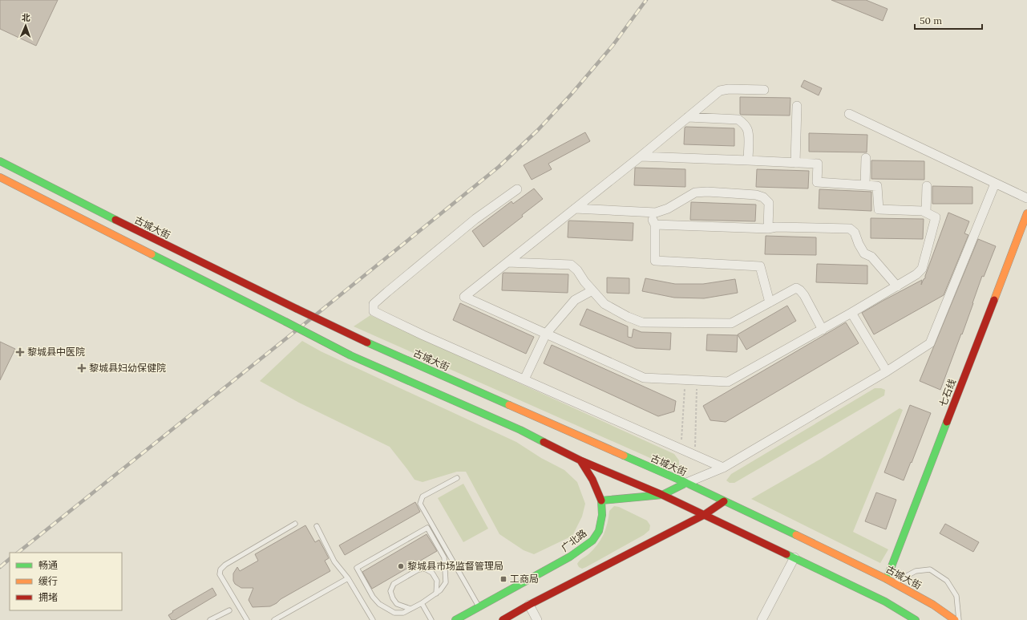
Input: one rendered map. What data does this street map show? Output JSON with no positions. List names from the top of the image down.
{
  "streets": {
    "main road": ["古城大街", "七石线", "广北路"]
  },
  "crossings": [
    ["古城大街", "七石线"]
  ],
  "places": {
    "health": ["黎城县中医院", "黎城县妇幼保健院"],
    "other": ["黎城县市场监督管理局"],
    "transit": ["工商局"]
  },
  "legend": ["畅通", "缓行", "拥堵"],
  "scale_bar": "50 m",
  "north": "top"
}
